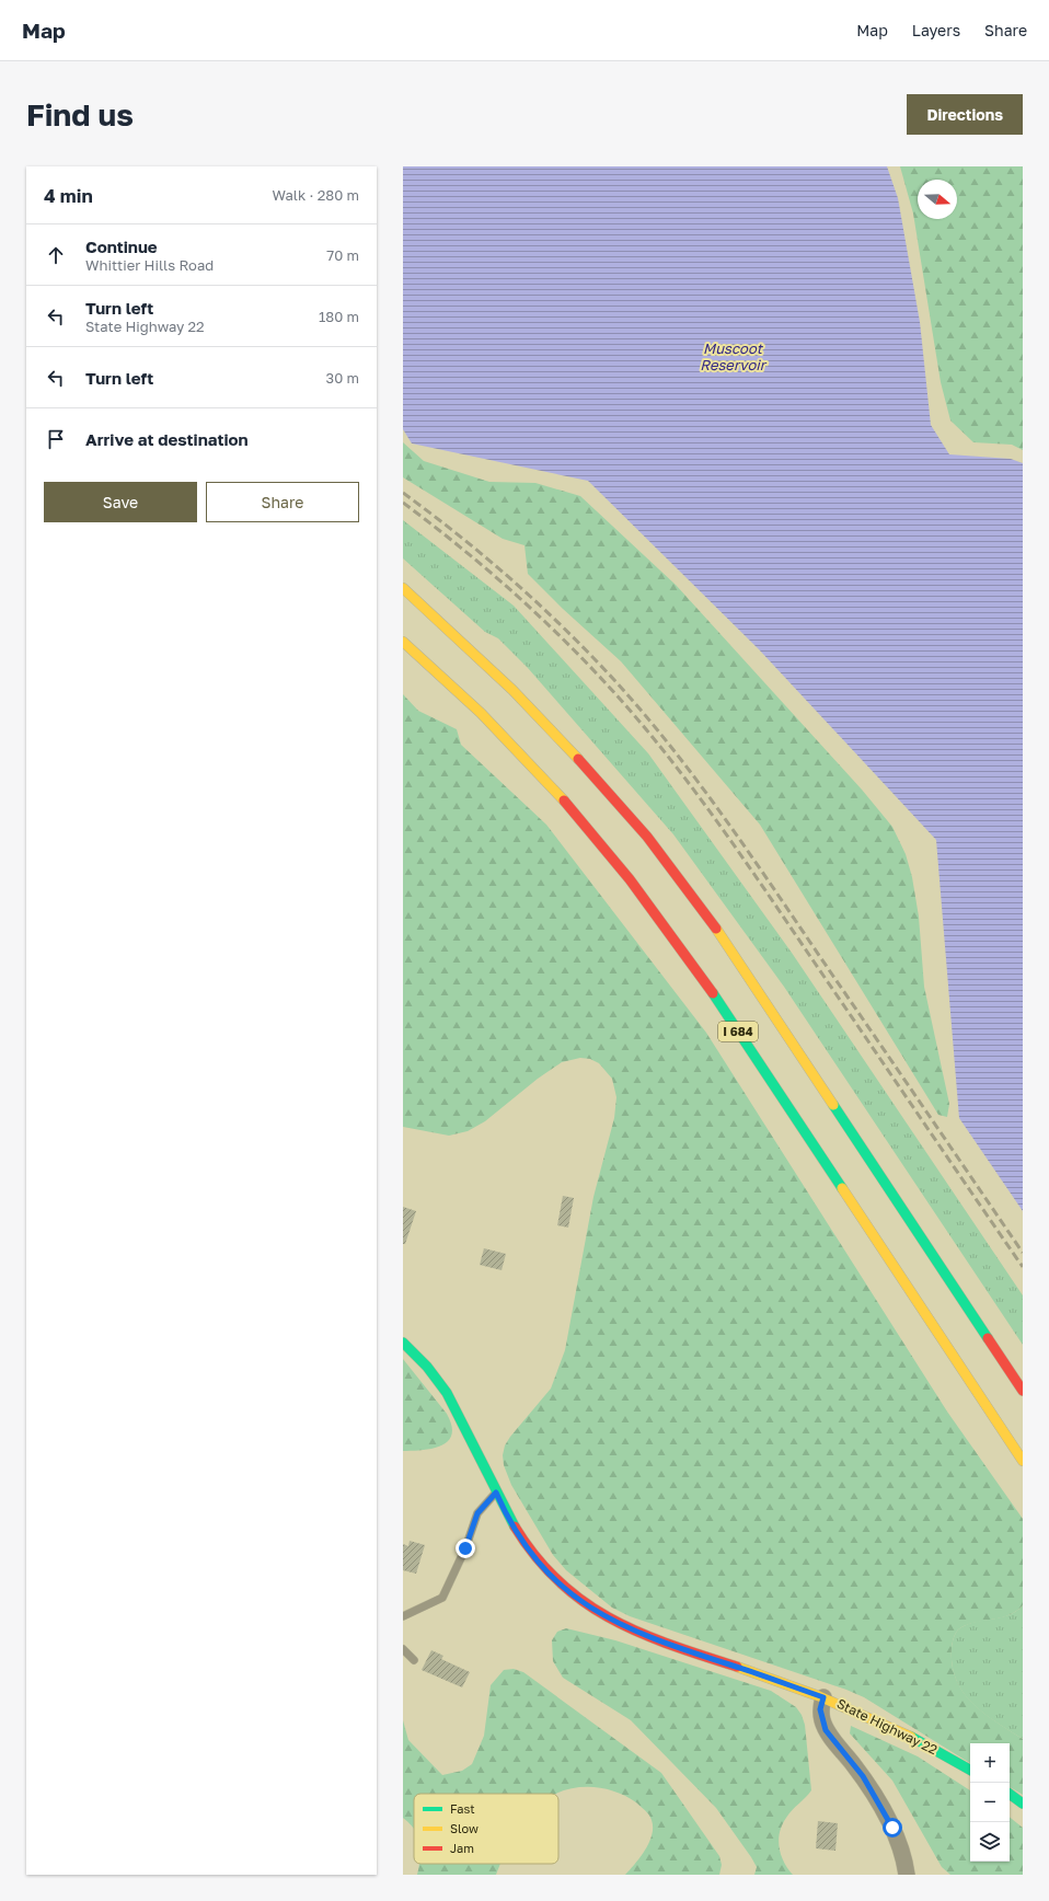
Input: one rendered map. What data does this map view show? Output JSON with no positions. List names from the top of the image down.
{
  "streets": {
    "main road": ["I 684", "State Highway 22"]
  },
  "water": ["Muscoot Reservoir"],
  "legend": ["Fast", "Slow", "Jam"],
  "north": "right",
  "page": {
    "header": "Map",
    "nav": ["Map", "Layers", "Share"],
    "buttons": [
      "Directions",
      ["Save", "Share"]
    ],
    "title": "Find us",
    "heading": ["4 min", "Walk · 280 m"],
    "list": [
      ["Continue", "Whittier Hills Road", "70 m"],
      ["Turn left", "State Highway 22", "180 m"],
      ["Turn left", "30 m"],
      "Arrive at destination"
    ],
    "map_buttons": ["+", "−"]
  }
}
